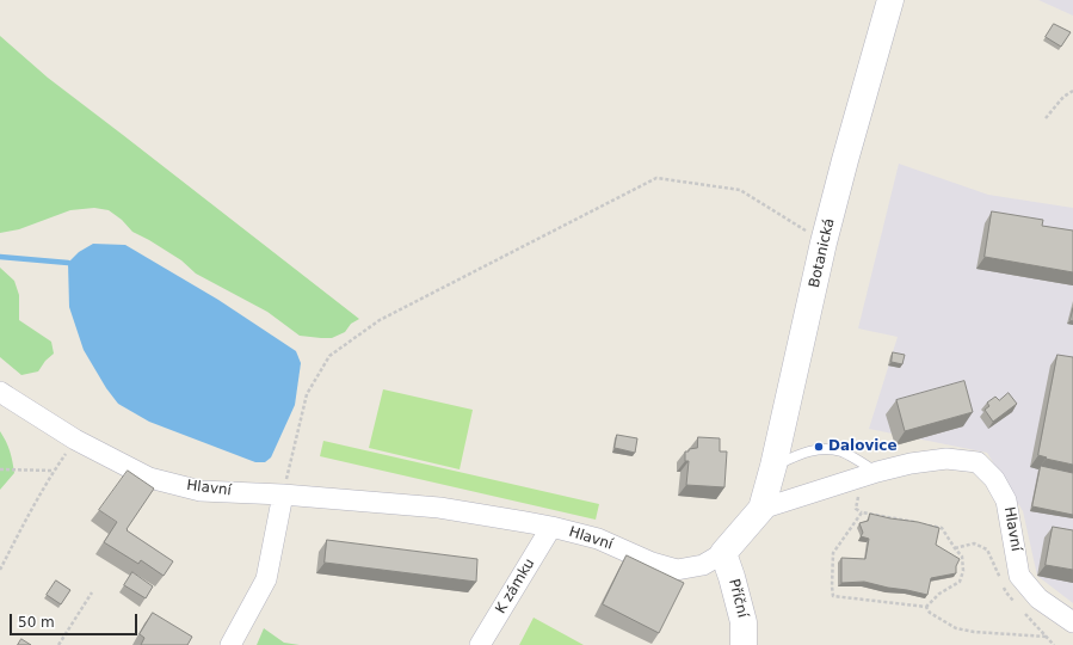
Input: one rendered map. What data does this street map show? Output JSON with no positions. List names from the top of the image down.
{
  "streets": {
    "street": [
      "Botanická",
      "Hlavní",
      "K zámku",
      "Příční"
    ]
  },
  "crossings": [
    ["Botanická", "Hlavní"],
    ["Hlavní", "K zámku"],
    ["Hlavní", "Příční"]
  ],
  "places": ["Dalovice"],
  "scale_bar": "50 m"
}
